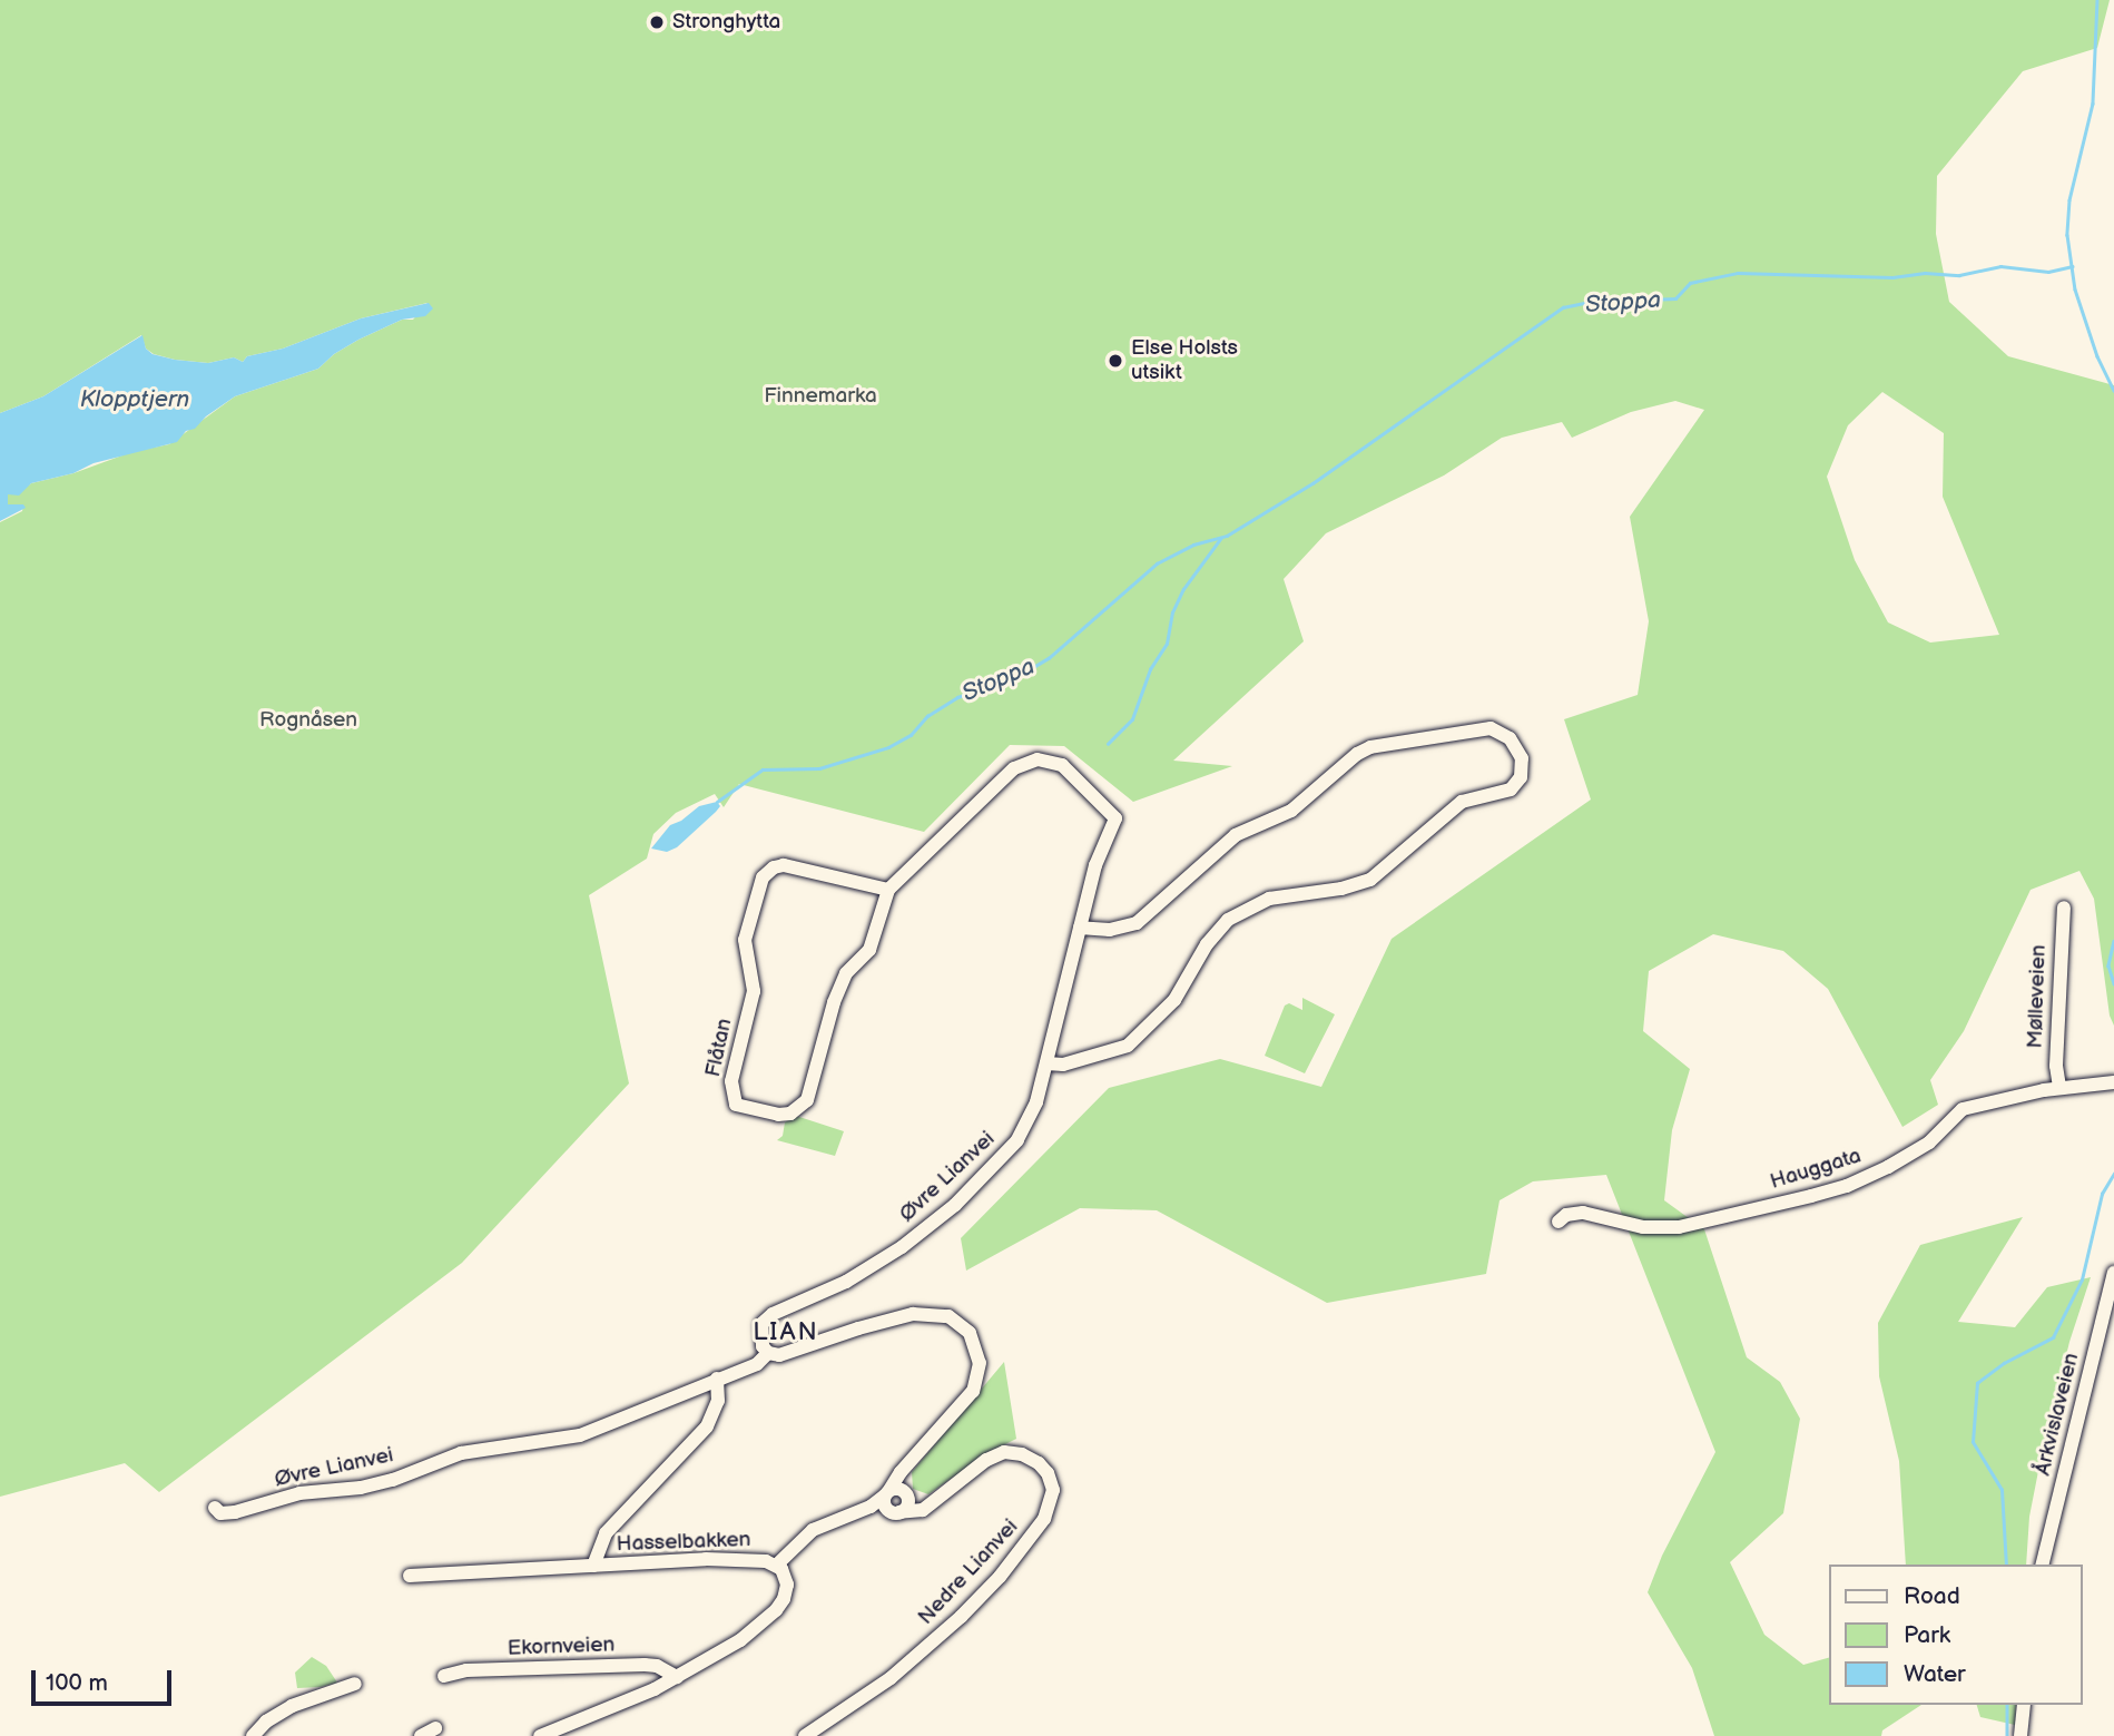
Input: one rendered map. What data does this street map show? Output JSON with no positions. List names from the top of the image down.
{
  "streets": {
    "street": [
      "Mølleveien",
      "Flåtan",
      "Hauggata",
      "Øvre Lianvei",
      "Årkvislaveien",
      "Hasselbakken",
      "Nedre Lianvei",
      "Ekornveien"
    ]
  },
  "crossings": [
    ["Mølleveien", "Hauggata"],
    ["Flåtan", "Øvre Lianvei"],
    ["Øvre Lianvei", "Nedre Lianvei"],
    ["Hasselbakken", "Ekornveien"]
  ],
  "districts": ["LIAN"],
  "water": ["Stoppa", "Klopptjern"],
  "parks": ["Finnemarka", "Rognåsen"],
  "places": ["Stronghytta", "Else Holsts utsikt"],
  "legend": ["Road", "Park", "Water"],
  "scale_bar": "100 m"
}
